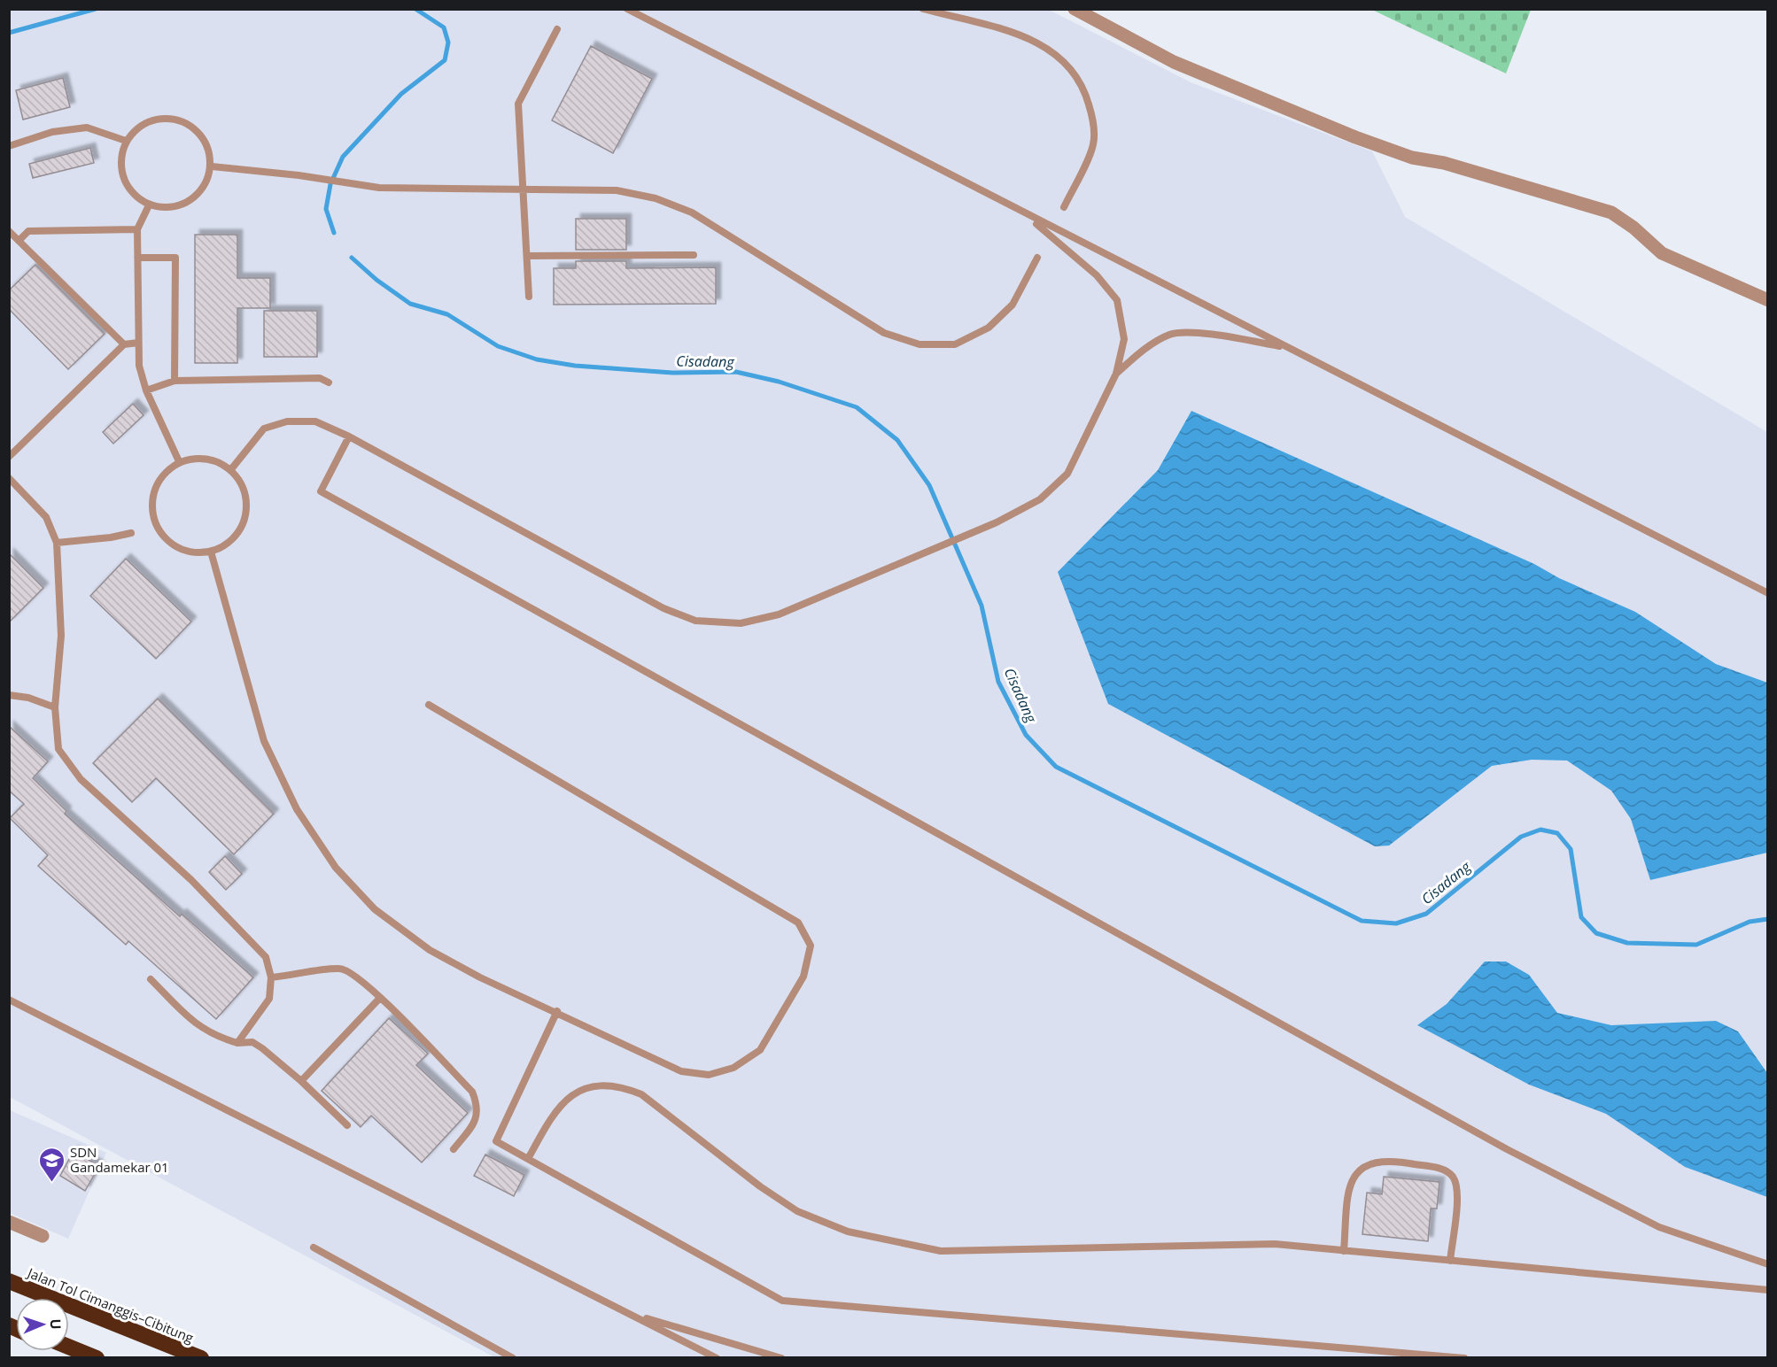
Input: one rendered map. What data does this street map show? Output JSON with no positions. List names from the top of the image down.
{
  "streets": {
    "highway": ["Jalan Tol Cimanggis–Cibitung"]
  },
  "water": ["Cisadang"],
  "places": {
    "school or university": ["SDN Gandamekar 01"]
  },
  "north": "right"
}
